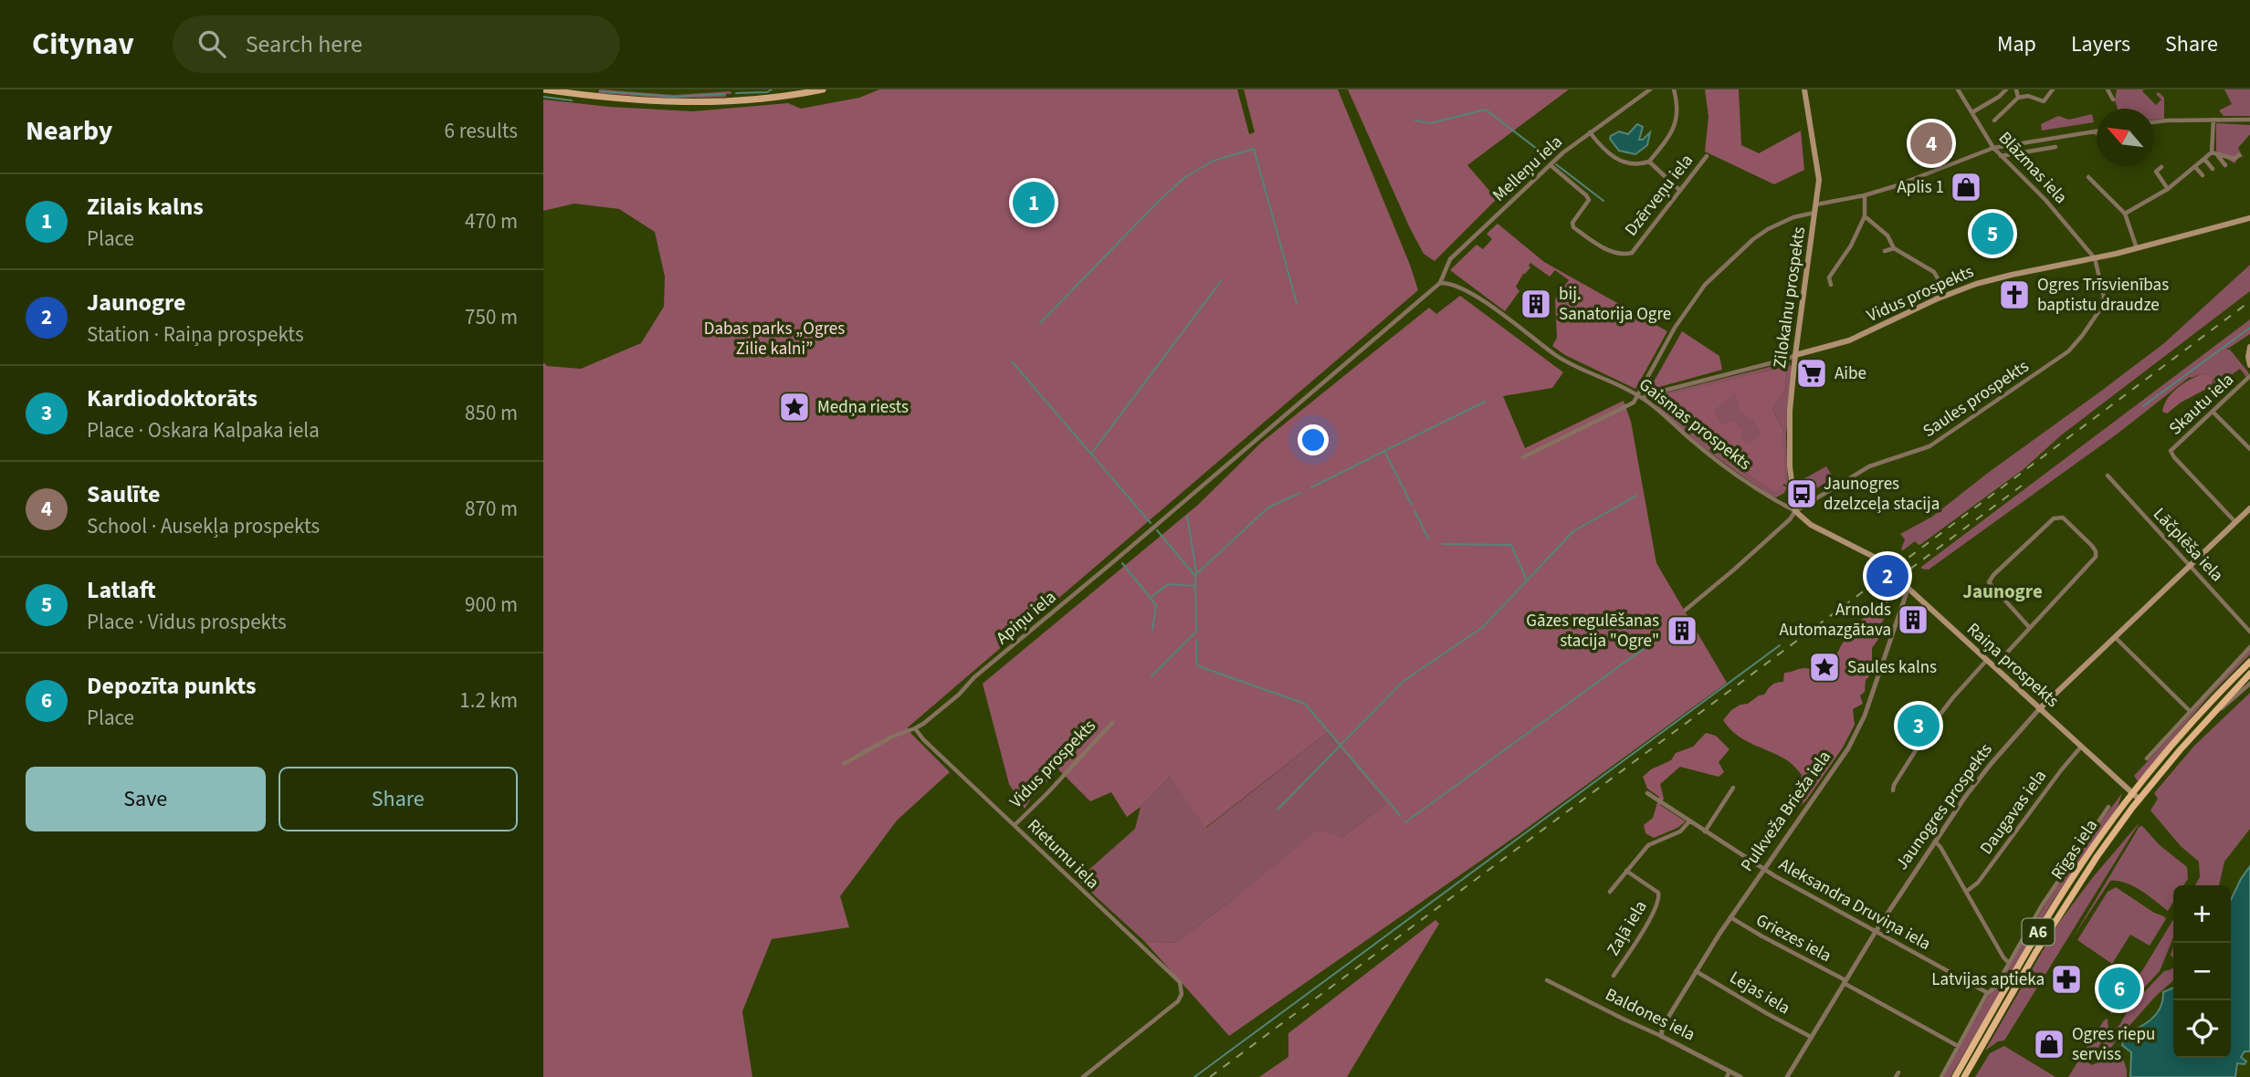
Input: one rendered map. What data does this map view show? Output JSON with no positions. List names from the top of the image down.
{
  "streets": {
    "highway": ["Rīgas iela", "A6"],
    "main road": [
      "Vidus prospekts",
      "Zilokalnu prospekts",
      "Gaismas prospekts",
      "Raiņa prospekts",
      "Jaunogres prospekts"
    ],
    "street": [
      "Blāzmas iela",
      "Melleņu iela",
      "Dzērveņu iela",
      "Saules prospekts",
      "Skautu iela",
      "Lāčplēša iela",
      "Apiņu iela",
      "Pulkveža Brieža iela",
      "Daugavas iela",
      "Rietumu iela",
      "Aleksandra Druviņa iela",
      "Zaļā iela",
      "Griezes iela",
      "Lejas iela",
      "Baldones iela"
    ]
  },
  "crossings": [
    ["Blāzmas iela", "Vidus prospekts"],
    ["Blāzmas iela", "Saules prospekts"],
    ["Melleņu iela", "Dzērveņu iela"],
    ["Melleņu iela", "Gaismas prospekts"],
    ["Melleņu iela", "Apiņu iela"],
    ["Vidus prospekts", "Zilokalnu prospekts"],
    ["Vidus prospekts", "Saules prospekts"],
    ["Vidus prospekts", "Gaismas prospekts"],
    ["Vidus prospekts", "Rietumu iela"],
    ["Zilokalnu prospekts", "Saules prospekts"],
    ["Zilokalnu prospekts", "Gaismas prospekts"],
    ["Saules prospekts", "Gaismas prospekts"],
    ["Skautu iela", "Jaunogres prospekts"],
    ["Gaismas prospekts", "Apiņu iela"],
    ["Gaismas prospekts", "Raiņa prospekts"],
    ["Lāčplēša iela", "Jaunogres prospekts"],
    ["Apiņu iela", "Rietumu iela"],
    ["Raiņa prospekts", "Jaunogres prospekts"],
    ["Raiņa prospekts", "Pulkveža Brieža iela"],
    ["Raiņa prospekts", "Daugavas iela"],
    ["Raiņa prospekts", "Rīgas iela"],
    ["Jaunogres prospekts", "Aleksandra Druviņa iela"],
    ["Jaunogres prospekts", "Griezes iela"],
    ["Jaunogres prospekts", "Lejas iela"],
    ["Pulkveža Brieža iela", "Aleksandra Druviņa iela"],
    ["Pulkveža Brieža iela", "Griezes iela"],
    ["Pulkveža Brieža iela", "Lejas iela"],
    ["Pulkveža Brieža iela", "Baldones iela"],
    ["Rīgas iela", "Aleksandra Druviņa iela"],
    ["Rīgas iela", "Griezes iela"],
    ["Aleksandra Druviņa iela", "Zaļā iela"]
  ],
  "districts": ["Jaunogre"],
  "parks": ["Dabas parks „Ogres Zilie kalni”"],
  "places": {
    "shop": ["Aplis 1", "Ogres riepu serviss"],
    "church": ["Ogres Trīsvienības baptistu draudze"],
    "building": ["bij. Sanatorija Ogre", "Arnolds Automazgātava", "Gāzes regulēšanas stacija \"Ogre\""],
    "supermarket": ["Aibe"],
    "place": ["Medņa riests", "Saules kalns"],
    "bus stop": ["Jaunogres dzelzceļa stacija"],
    "pharmacy": ["Latvijas aptieka"]
  },
  "north": "top left",
  "page": {
    "header": "Citynav",
    "search": "Search here",
    "nav": ["Map", "Layers", "Share"],
    "heading": ["Nearby", "6 results"],
    "pins": [
      "4",
      "1",
      "5",
      "2",
      "3",
      "6"
    ],
    "list": [
      {
        "mark": "1",
        "name": "Zilais kalns",
        "note": "Place",
        "value": "470 m"
      },
      {
        "mark": "2",
        "name": "Jaunogre",
        "note": "Station · Raiņa prospekts",
        "value": "750 m"
      },
      {
        "mark": "3",
        "name": "Kardiodoktorāts",
        "note": "Place · Oskara Kalpaka iela",
        "value": "850 m"
      },
      {
        "mark": "4",
        "name": "Saulīte",
        "note": "School · Ausekļa prospekts",
        "value": "870 m"
      },
      {
        "mark": "5",
        "name": "Latlaft",
        "note": "Place · Vidus prospekts",
        "value": "900 m"
      },
      {
        "mark": "6",
        "name": "Depozīta punkts",
        "note": "Place",
        "value": "1.2 km"
      }
    ],
    "buttons": ["Save", "Share"],
    "map_buttons": ["+", "−"]
  }
}
